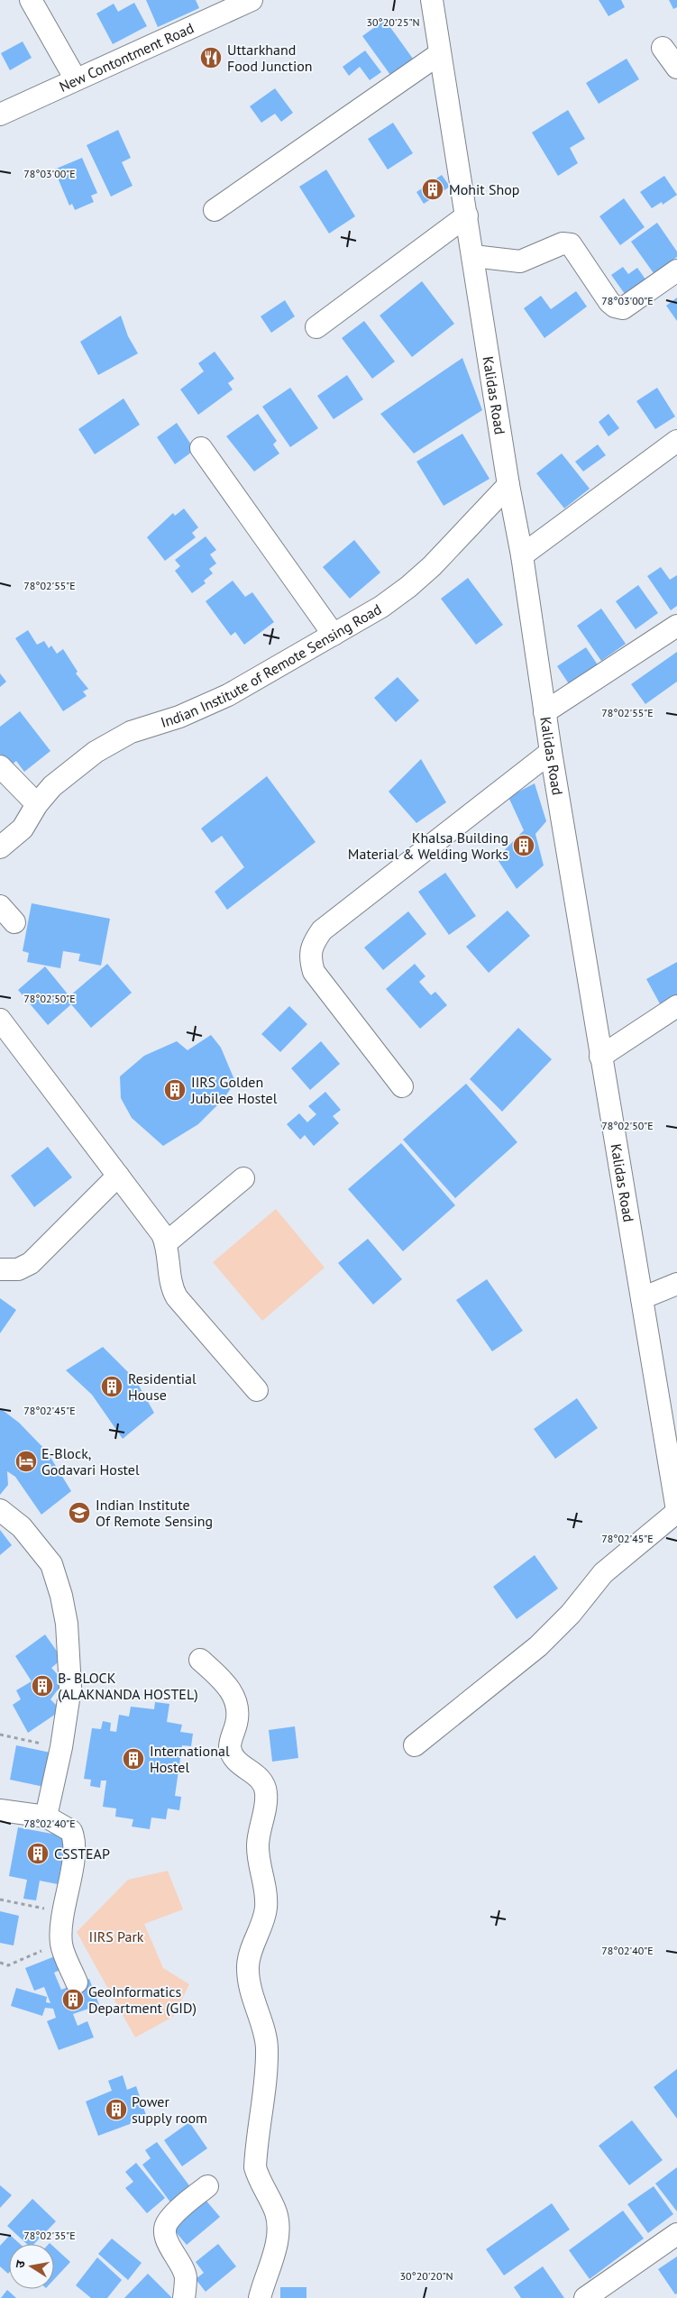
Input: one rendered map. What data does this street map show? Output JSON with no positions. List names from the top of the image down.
{
  "streets": {
    "street": ["New Contontment Road", "Kalidas Road", "Indian Institute of Remote Sensing Road"]
  },
  "crossings": [
    ["Kalidas Road", "Indian Institute of Remote Sensing Road"]
  ],
  "parks": ["IIRS Park"],
  "places": {
    "restaurant": ["Uttarkhand Food Junction"],
    "building": [
      "Mohit Shop",
      "Khalsa Building Material & Welding Works",
      "IIRS Golden Jubilee Hostel",
      "Residential House",
      "B- BLOCK (ALAKNANDA HOSTEL)",
      "International Hostel",
      "CSSTEAP",
      "GeoInformatics Department (GID)",
      "Power supply room"
    ],
    "hotel": ["E-Block, Godavari Hostel"],
    "school or university": ["Indian Institute Of Remote Sensing"]
  },
  "north": "left",
  "coordinates": [
    "30°20'25\"N",
    "78°03'00\"E",
    "78°02'55\"E",
    "78°02'50\"E",
    "78°02'45\"E",
    "78°02'40\"E",
    "78°02'35\"E",
    "30°20'20\"N"
  ]
}
